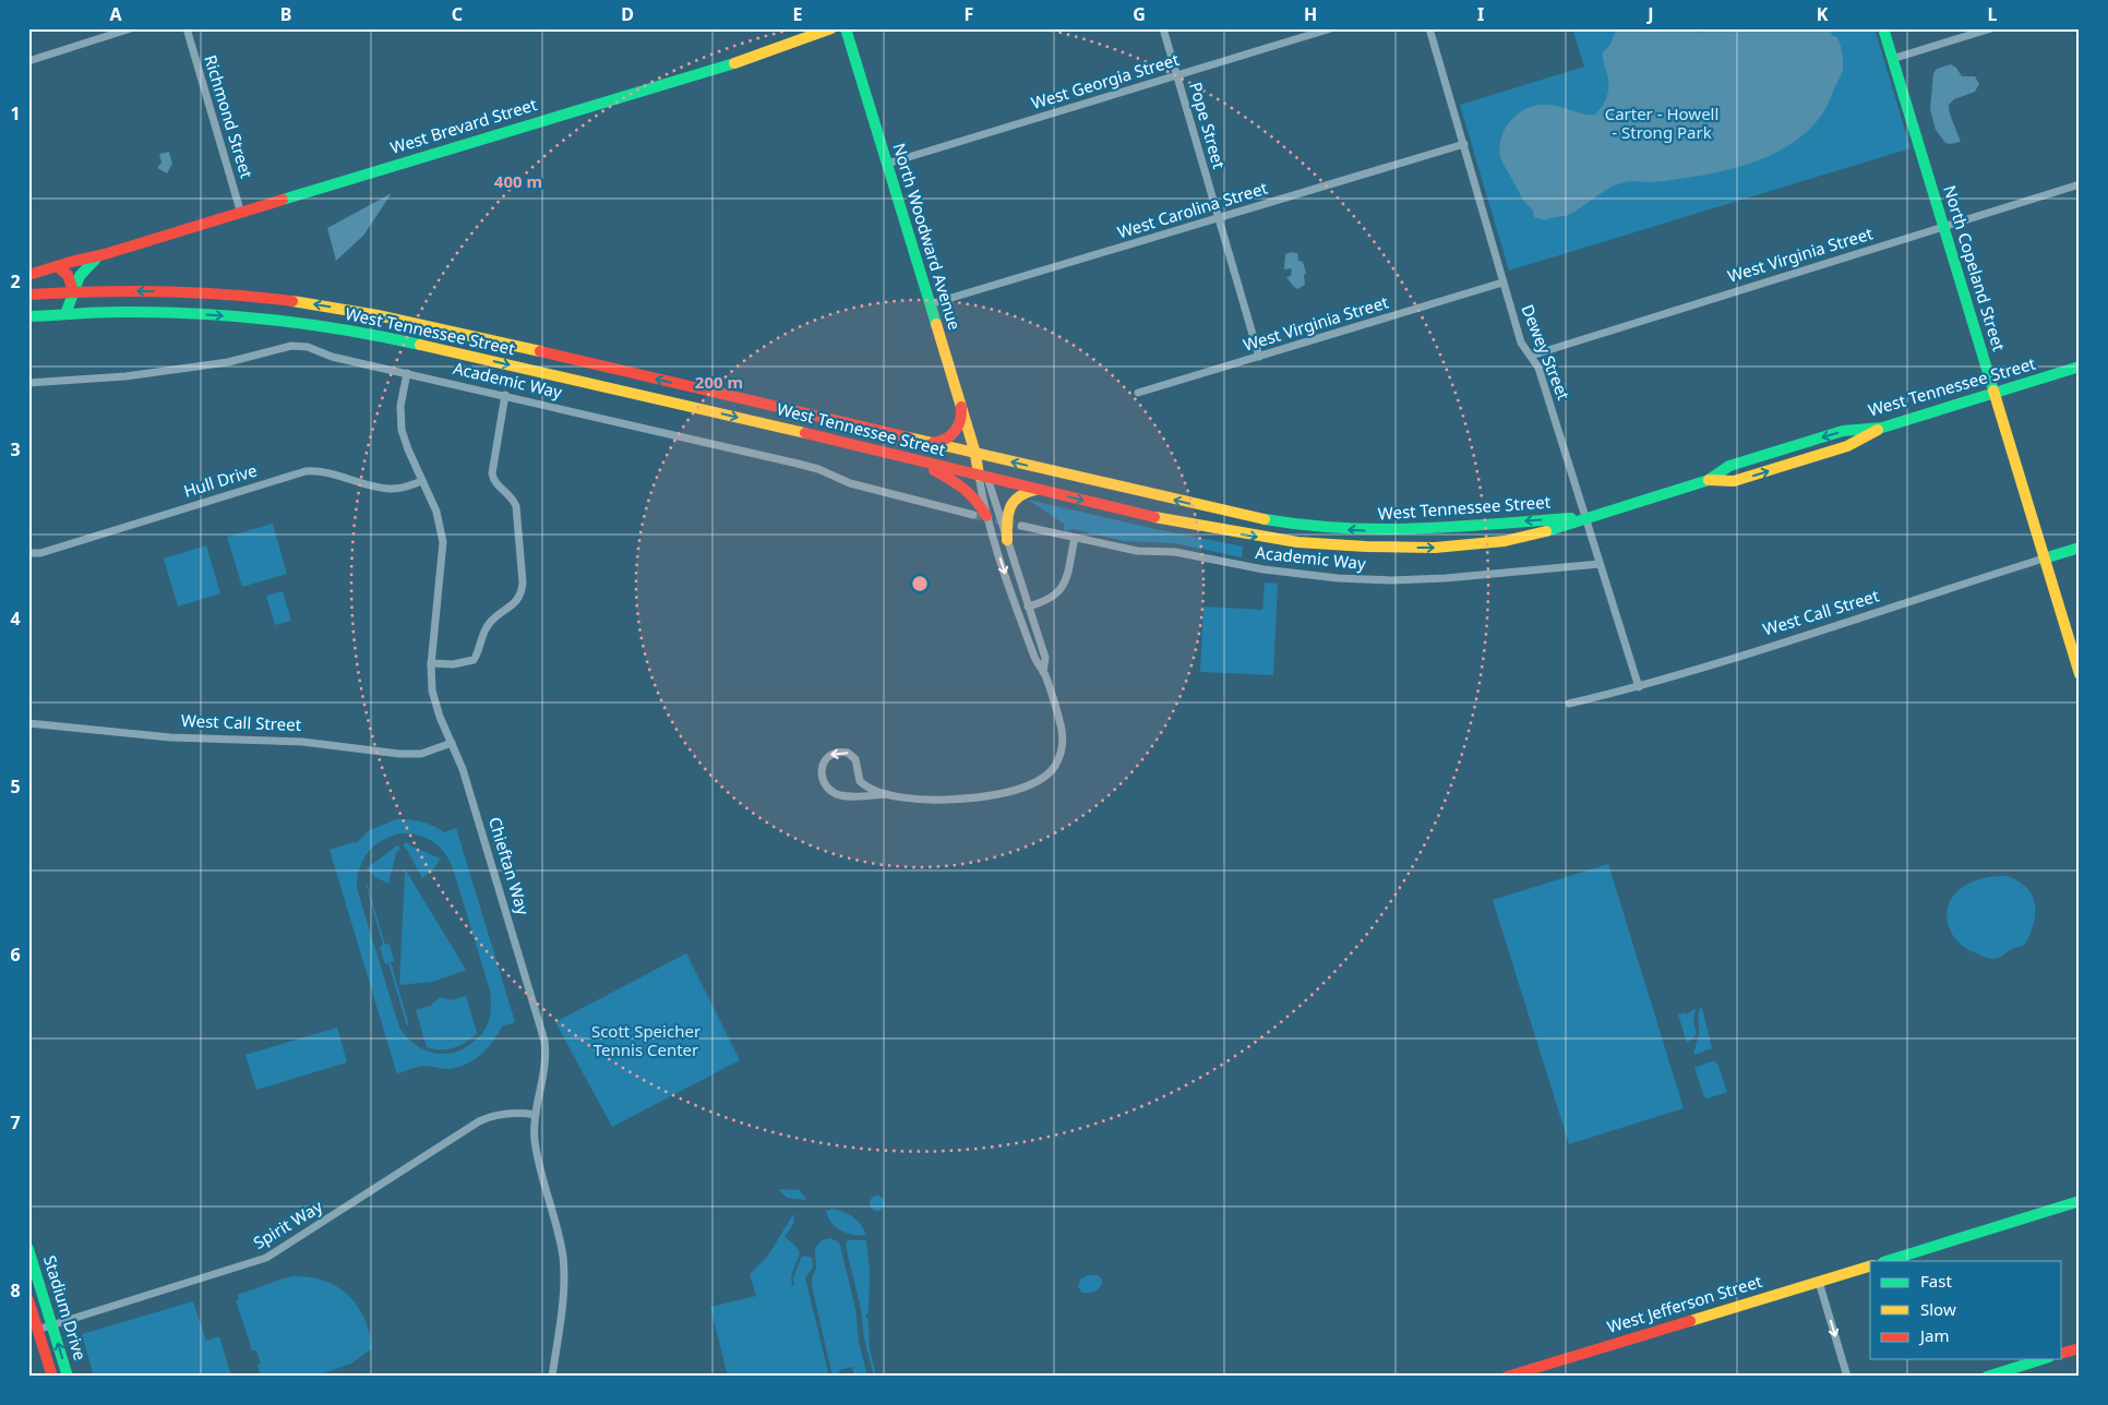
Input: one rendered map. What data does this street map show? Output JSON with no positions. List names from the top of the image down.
{
  "streets": {
    "main road": [
      "West Brevard Street",
      "North Woodward Avenue",
      "North Copeland Street",
      "West Tennessee Street",
      "West Call Street",
      "West Jefferson Street",
      "Stadium Drive"
    ],
    "street": [
      "West Georgia Street",
      "Richmond Street",
      "Pope Street",
      "West Carolina Street",
      "West Virginia Street",
      "Dewey Street",
      "Academic Way",
      "Hull Drive",
      "Chieftan Way",
      "Spirit Way"
    ]
  },
  "crossings": [
    ["West Georgia Street", "Pope Street"],
    ["West Georgia Street", "North Woodward Avenue"],
    ["Richmond Street", "West Brevard Street"],
    ["Pope Street", "West Carolina Street"],
    ["Pope Street", "West Virginia Street"],
    ["West Brevard Street", "West Tennessee Street"],
    ["West Carolina Street", "North Woodward Avenue"],
    ["West Carolina Street", "Dewey Street"],
    ["North Woodward Avenue", "West Tennessee Street"],
    ["West Virginia Street", "North Copeland Street"],
    ["West Virginia Street", "Dewey Street"],
    ["North Copeland Street", "West Tennessee Street"],
    ["North Copeland Street", "West Call Street"],
    ["West Tennessee Street", "Dewey Street"],
    ["Dewey Street", "Academic Way"],
    ["Dewey Street", "West Call Street"],
    ["Academic Way", "Chieftan Way"],
    ["Hull Drive", "Chieftan Way"],
    ["West Call Street", "Chieftan Way"],
    ["Chieftan Way", "Spirit Way"],
    ["Spirit Way", "Stadium Drive"]
  ],
  "parks": ["Carter - Howell - Strong Park", "Scott Speicher Tennis Center"],
  "legend": ["Fast", "Slow", "Jam"],
  "grid": {
    "columns": [
      "A",
      "B",
      "C",
      "D",
      "E",
      "F",
      "G",
      "H",
      "I",
      "J",
      "K",
      "L"
    ],
    "rows": [
      "1",
      "2",
      "3",
      "4",
      "5",
      "6",
      "7",
      "8"
    ]
  },
  "rings": ["400 m", "200 m"]
}
